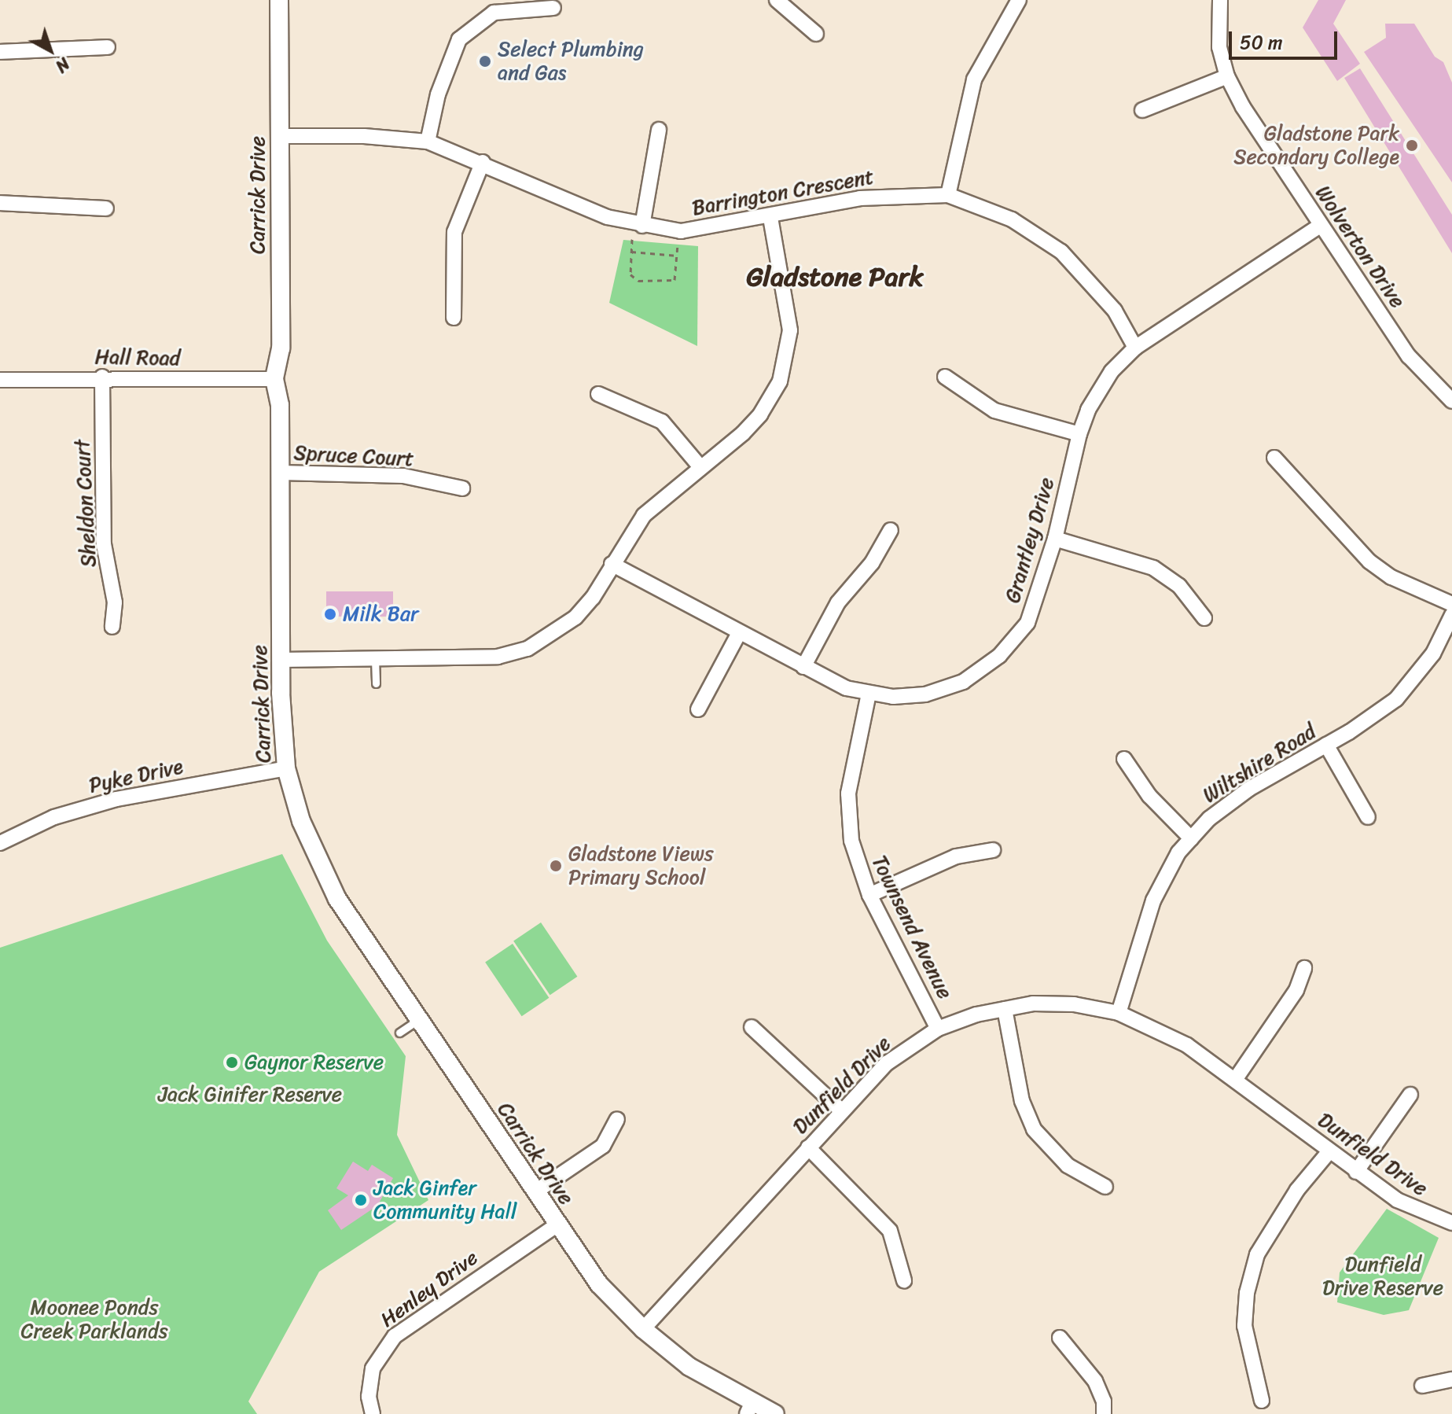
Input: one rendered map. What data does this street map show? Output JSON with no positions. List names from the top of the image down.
{
  "streets": {
    "street": [
      "Barrington Crescent",
      "Carrick Drive",
      "Wolverton Drive",
      "Hall Road",
      "Spruce Court",
      "Sheldon Court",
      "Grantley Drive",
      "Wiltshire Road",
      "Pyke Drive",
      "Townsend Avenue",
      "Dunfield Drive",
      "Henley Drive"
    ]
  },
  "crossings": [
    ["Barrington Crescent", "Carrick Drive"],
    ["Barrington Crescent", "Grantley Drive"],
    ["Carrick Drive", "Hall Road"],
    ["Carrick Drive", "Spruce Court"],
    ["Carrick Drive", "Pyke Drive"],
    ["Carrick Drive", "Dunfield Drive"],
    ["Carrick Drive", "Henley Drive"],
    ["Wolverton Drive", "Grantley Drive"],
    ["Hall Road", "Sheldon Court"],
    ["Grantley Drive", "Townsend Avenue"],
    ["Wiltshire Road", "Dunfield Drive"],
    ["Townsend Avenue", "Dunfield Drive"]
  ],
  "districts": ["Gladstone Park"],
  "parks": ["Jack Ginifer Reserve", "Dunfield Drive Reserve", "Moonee Ponds Creek Parklands"],
  "places": [
    "Select Plumbing and Gas",
    "Gladstone Park Secondary College",
    "Milk Bar",
    "Gladstone Views Primary School",
    "Gaynor Reserve",
    "Jack Ginfer Community Hall"
  ],
  "scale_bar": "50 m",
  "north": "bottom right"
}
